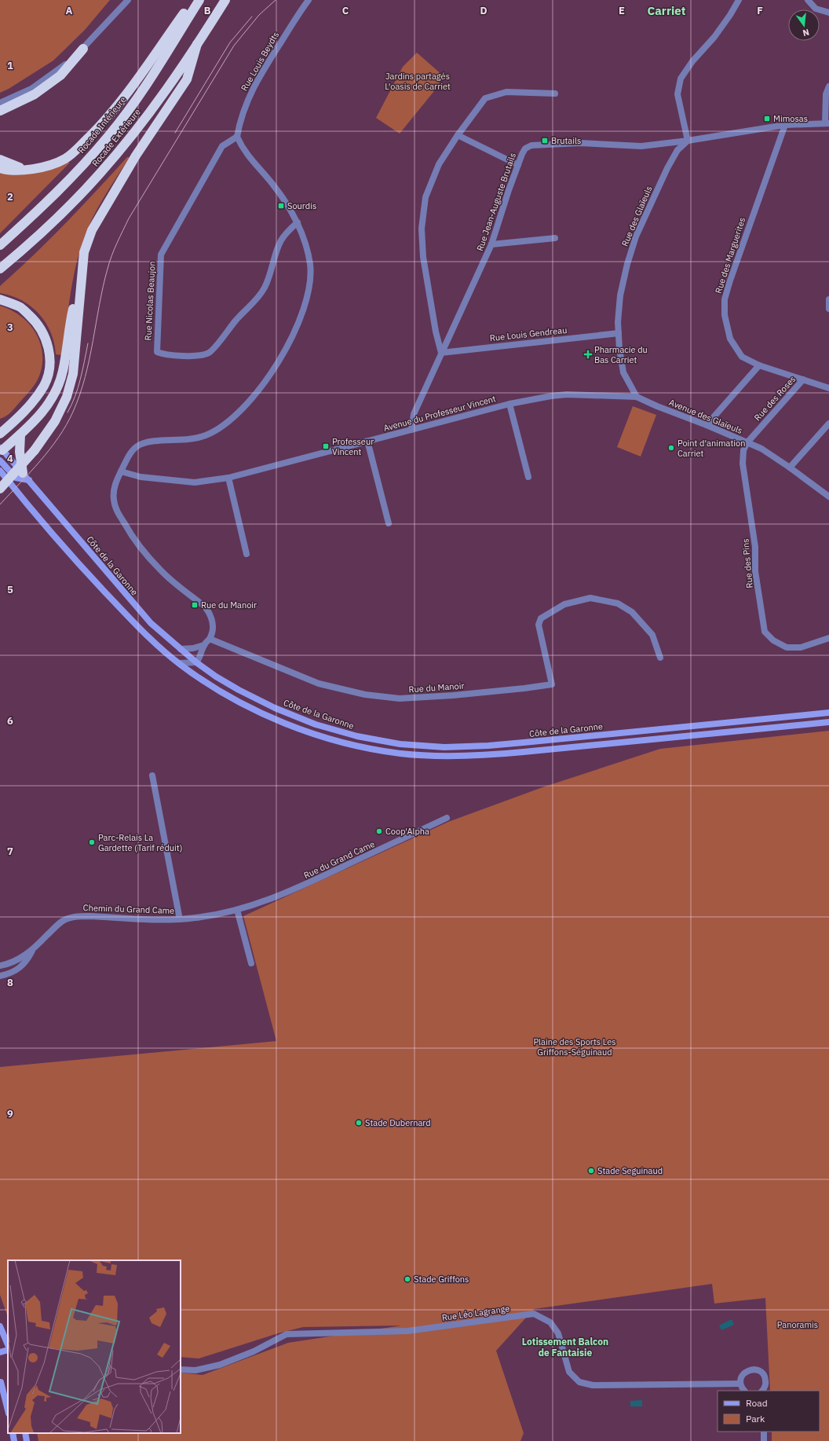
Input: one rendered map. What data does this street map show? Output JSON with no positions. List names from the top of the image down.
{
  "streets": {
    "highway": ["Rocade Intérieure", "Rocade Extérieure"],
    "main road": ["Côte de la Garonne"],
    "street": [
      "Rue Louis Beydts",
      "Rue Jean-Auguste Brutails",
      "Rue des Glaïeuls",
      "Rue des Marguerites",
      "Rue Nicolas Beaujon",
      "Rue Louis Gendreau",
      "Rue des Roses",
      "Avenue du Professeur Vincent",
      "Avenue des Glaïeuls",
      "Rue des Pins",
      "Rue du Manoir",
      "Rue du Grand Came",
      "Chemin du Grand Came",
      "Rue Léo Lagrange"
    ]
  },
  "crossings": [
    ["Rue Louis Beydts", "Rue Nicolas Beaujon"],
    ["Rue Jean-Auguste Brutails", "Rue des Glaïeuls"],
    ["Rue Jean-Auguste Brutails", "Rue des Marguerites"],
    ["Rue Jean-Auguste Brutails", "Rue Louis Gendreau"],
    ["Rue Jean-Auguste Brutails", "Avenue du Professeur Vincent"],
    ["Rue des Glaïeuls", "Rue Louis Gendreau"],
    ["Rue des Glaïeuls", "Avenue du Professeur Vincent"],
    ["Rue des Glaïeuls", "Avenue des Glaïeuls"],
    ["Rue des Marguerites", "Rue des Roses"],
    ["Rue des Roses", "Avenue des Glaïeuls"],
    ["Rue des Roses", "Rue des Pins"],
    ["Avenue du Professeur Vincent", "Avenue des Glaïeuls"],
    ["Avenue des Glaïeuls", "Rue des Pins"],
    ["Rue du Grand Came", "Chemin du Grand Came"]
  ],
  "districts": ["Carriet", "Lotissement Balcon de Fantaisie"],
  "parks": ["Jardins partagés L'oasis de Carriet", "Plaine des Sports Les Griffons-Séguinaud", "Panoramis"],
  "places": {
    "transit": [
      "Mimosas",
      "Brutails",
      "Sourdis",
      "Professeur Vincent",
      "Rue du Manoir"
    ],
    "health": ["Pharmacie du Bas Carriet"],
    "other": [
      "Point d'animation Carriet",
      "Coop'Alpha",
      "Parc-Relais La Gardette (Tarif réduit)",
      "Stade Dubernard",
      "Stade Seguinaud",
      "Stade Griffons"
    ]
  },
  "legend": ["Road", "Park"],
  "north": "bottom",
  "grid": {
    "columns": [
      "A",
      "B",
      "C",
      "D",
      "E",
      "F"
    ],
    "rows": [
      "1",
      "2",
      "3",
      "4",
      "5",
      "6",
      "7",
      "8",
      "9"
    ]
  }
}
